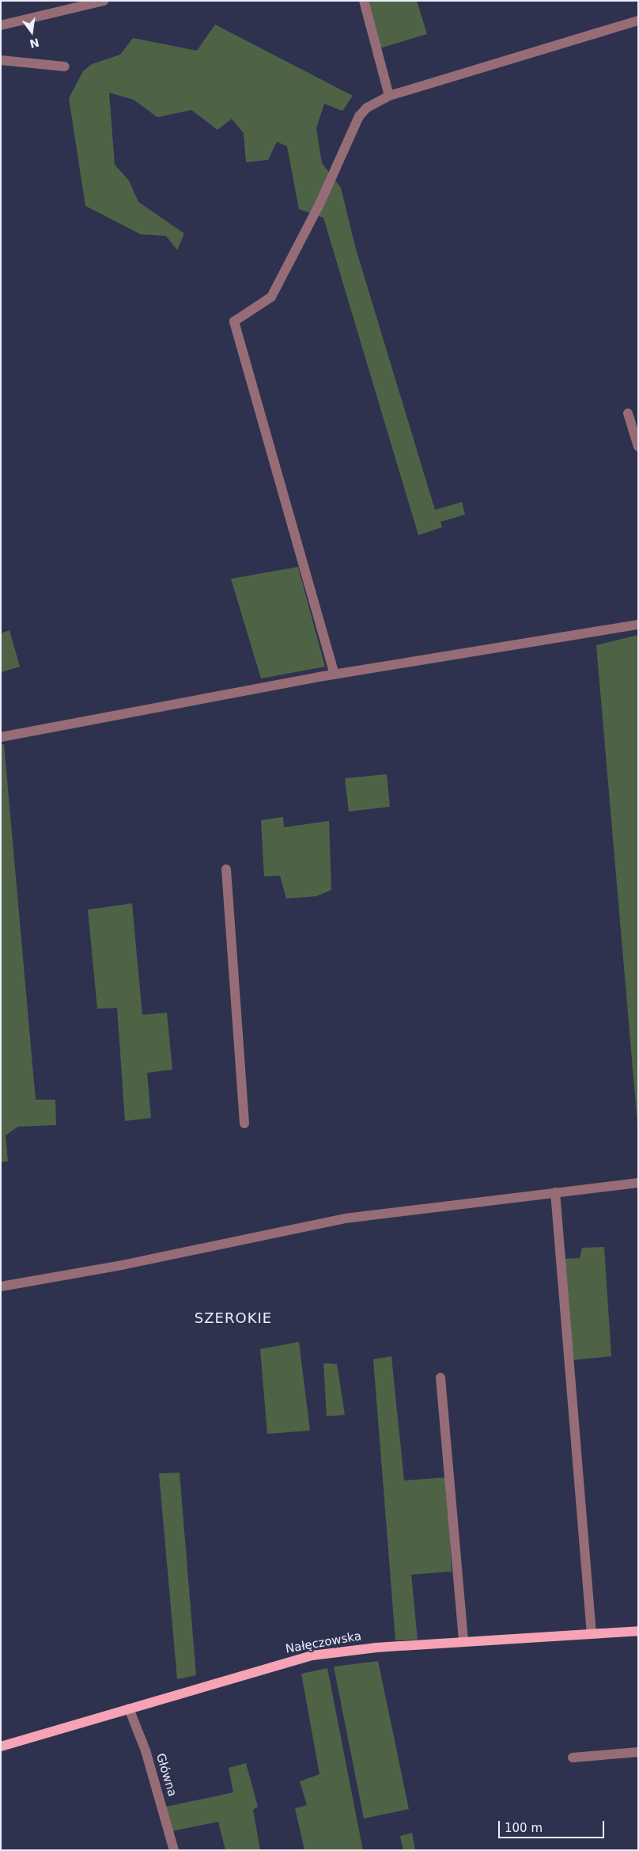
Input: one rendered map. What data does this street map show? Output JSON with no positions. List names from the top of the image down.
{
  "streets": {
    "main road": ["Nałęczowska"],
    "street": ["Główna"]
  },
  "crossings": [
    ["Nałęczowska", "Główna"]
  ],
  "districts": ["SZEROKIE"],
  "scale_bar": "100 m",
  "north": "bottom"
}
